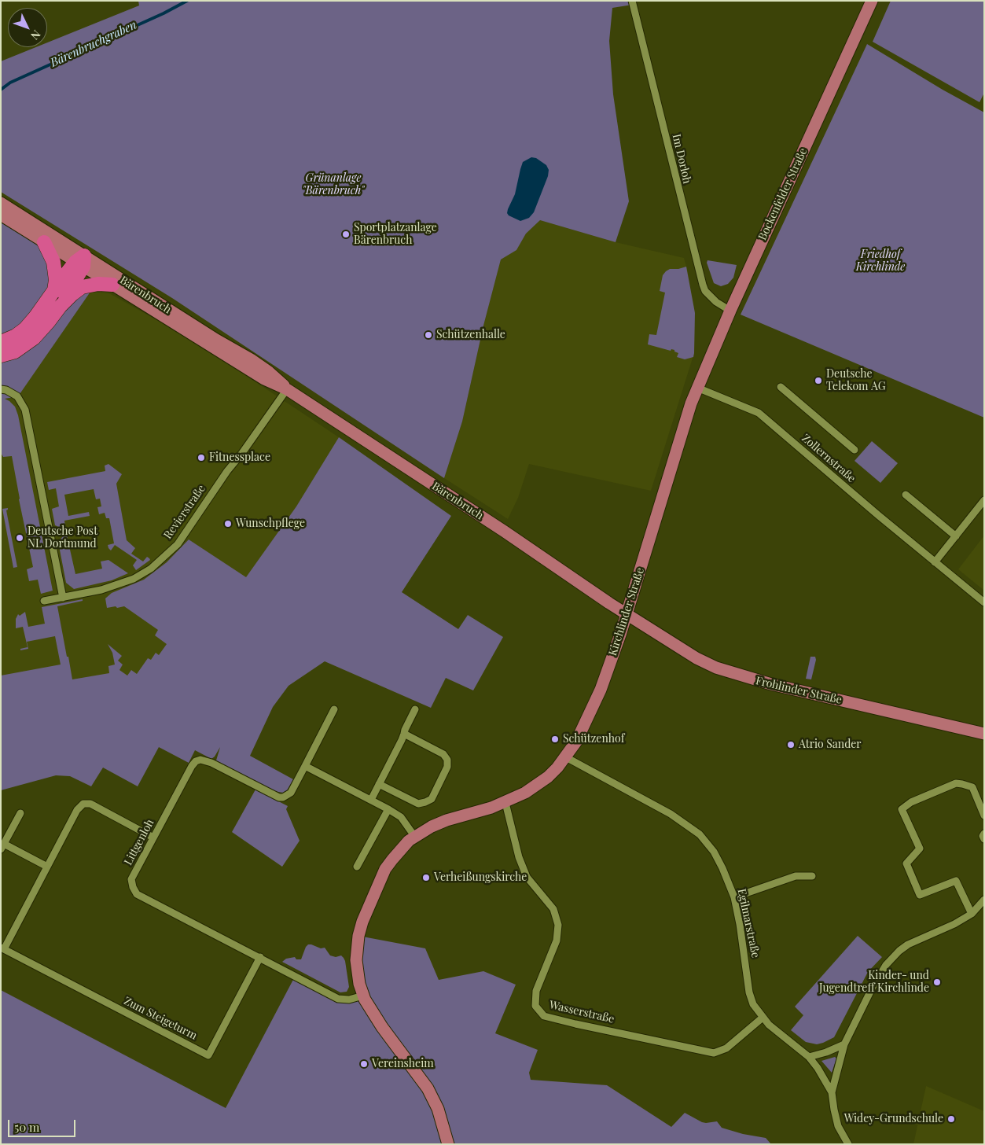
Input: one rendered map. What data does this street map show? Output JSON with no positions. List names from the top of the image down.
{
  "streets": {
    "main road": [
      "Bockenfelder Straße",
      "Bärenbruch",
      "Kirchlinder Straße",
      "Frohlinder Straße"
    ],
    "street": [
      "Im Dorloh",
      "Zollernstraße",
      "Revierstraße",
      "Littgenloh",
      "Egilmarstraße",
      "Wasserstraße",
      "Zum Steigeturm"
    ]
  },
  "crossings": [
    ["Im Dorloh", "Bockenfelder Straße"],
    ["Bockenfelder Straße", "Zollernstraße"],
    ["Bockenfelder Straße", "Kirchlinder Straße"],
    ["Bärenbruch", "Revierstraße"],
    ["Bärenbruch", "Kirchlinder Straße"],
    ["Bärenbruch", "Frohlinder Straße"],
    ["Zollernstraße", "Kirchlinder Straße"],
    ["Kirchlinder Straße", "Frohlinder Straße"],
    ["Kirchlinder Straße", "Littgenloh"],
    ["Kirchlinder Straße", "Egilmarstraße"],
    ["Kirchlinder Straße", "Wasserstraße"],
    ["Littgenloh", "Zum Steigeturm"],
    ["Egilmarstraße", "Wasserstraße"]
  ],
  "water": ["Bärenbruchgraben"],
  "parks": ["Grünanlage \"Bärenbruch\"", "Friedhof Kirchlinde"],
  "places": [
    "Sportplatzanlage Bärenbruch",
    "Schützenhalle",
    "Deutsche Telekom AG",
    "Fitnessplace",
    "Wunschpflege",
    "Deutsche Post NL Dortmund",
    "Schützenhof",
    "Atrio Sander",
    "Verheißungskirche",
    "Kinder- und Jugendtreff Kirchlinde",
    "Vereinsheim",
    "Widey-Grundschule"
  ],
  "scale_bar": "50 m",
  "north": "bottom right"
}
